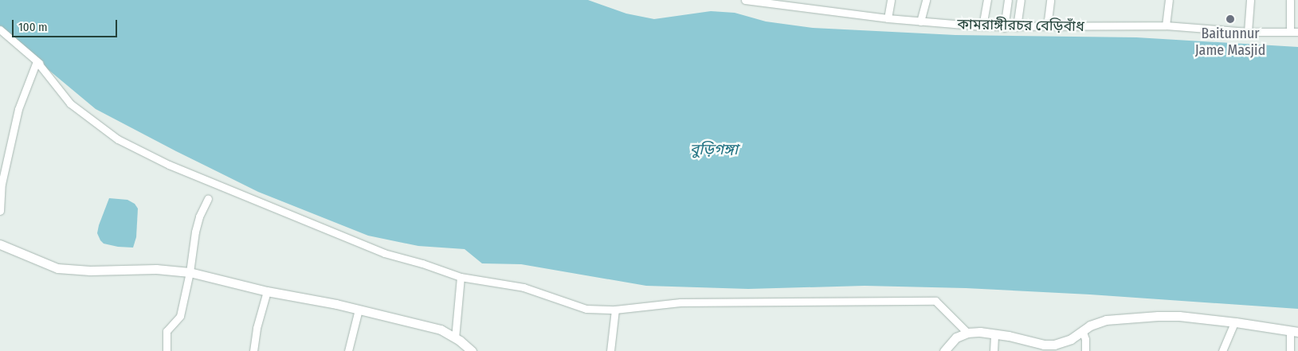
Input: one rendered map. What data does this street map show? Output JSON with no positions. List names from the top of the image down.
{
  "streets": {
    "street": ["কামরাঙ্গীরচর বেড়িবাঁধ"]
  },
  "water": ["বুড়িগঙ্গা"],
  "places": ["Baitunnur Jame Masjid"],
  "scale_bar": "100 m"
}
